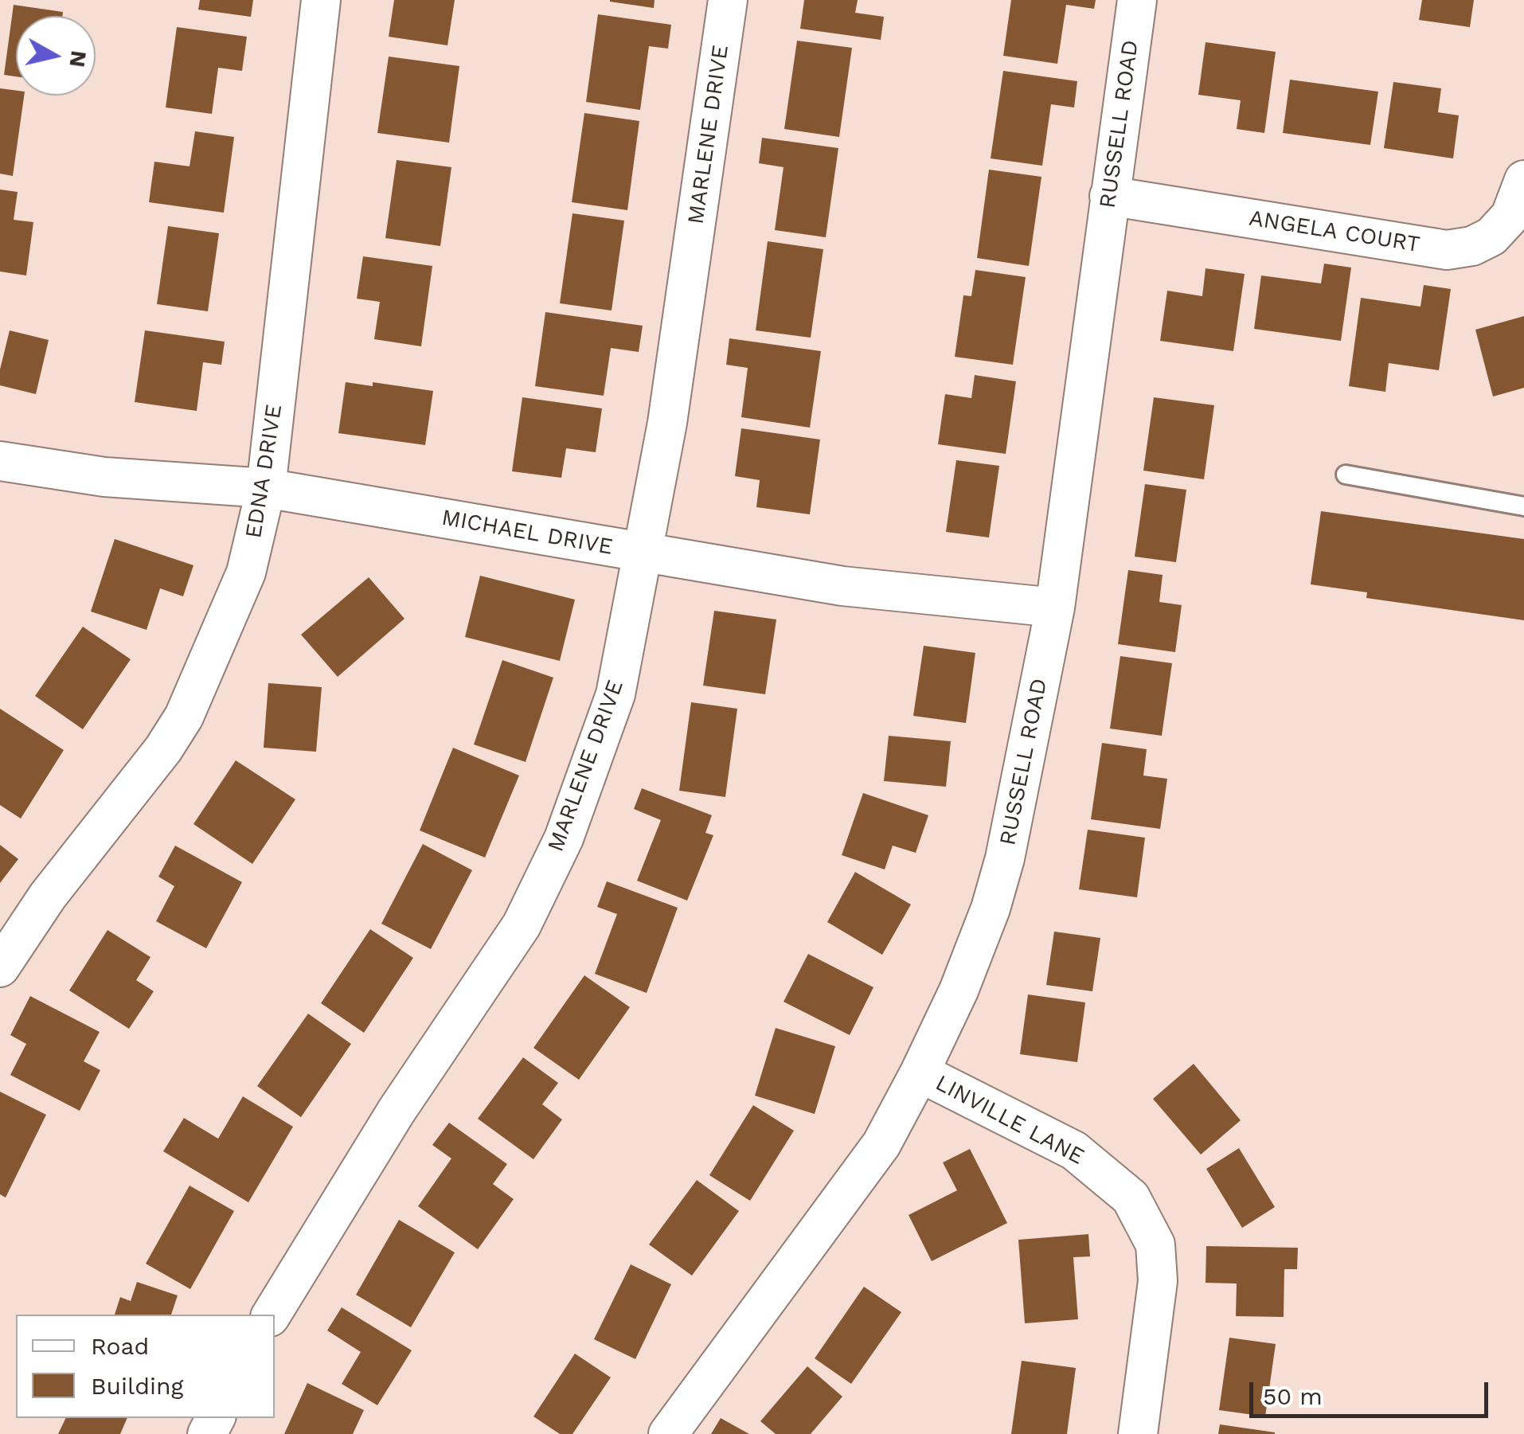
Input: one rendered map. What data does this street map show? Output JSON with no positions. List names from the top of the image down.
{
  "streets": {
    "street": [
      "RUSSELL ROAD",
      "MARLENE DRIVE",
      "ANGELA COURT",
      "EDNA DRIVE",
      "MICHAEL DRIVE",
      "LINVILLE LANE"
    ]
  },
  "crossings": [
    ["RUSSELL ROAD", "ANGELA COURT"],
    ["RUSSELL ROAD", "MICHAEL DRIVE"],
    ["RUSSELL ROAD", "LINVILLE LANE"],
    ["MARLENE DRIVE", "MICHAEL DRIVE"],
    ["EDNA DRIVE", "MICHAEL DRIVE"]
  ],
  "legend": ["Road", "Building"],
  "scale_bar": "50 m",
  "north": "right"
}
